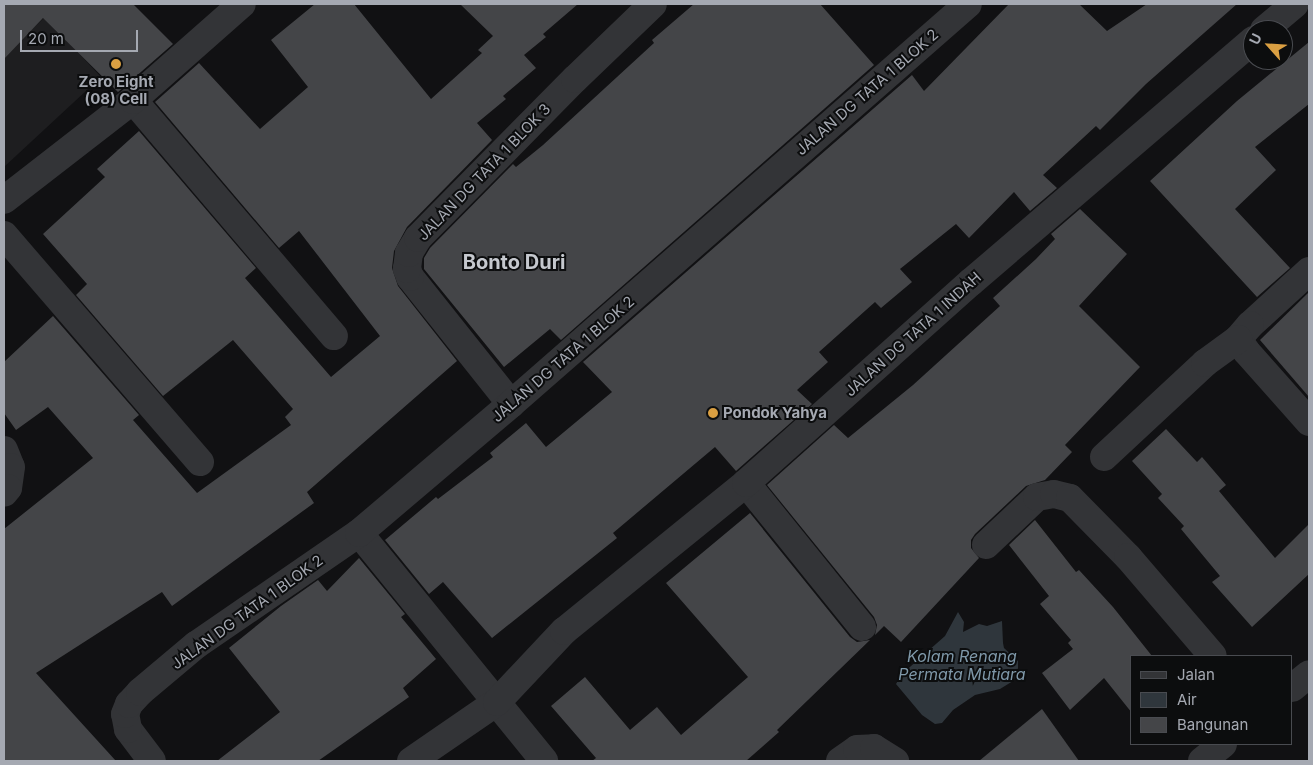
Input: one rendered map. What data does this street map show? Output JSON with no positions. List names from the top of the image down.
{
  "streets": {
    "street": ["JALAN DG TATA 1 BLOK 2", "JALAN DG TATA 1 BLOK 3", "JALAN DG TATA 1 INDAH"]
  },
  "crossings": [
    ["JALAN DG TATA 1 BLOK 2", "JALAN DG TATA 1 BLOK 3"]
  ],
  "districts": ["Bonto Duri"],
  "water": ["Kolam Renang Permata Mutiara"],
  "places": ["Zero Eight (08) Cell", "Pondok Yahya"],
  "legend": ["Jalan", "Air", "Bangunan"],
  "scale_bar": "20 m",
  "north": "top left"
}
